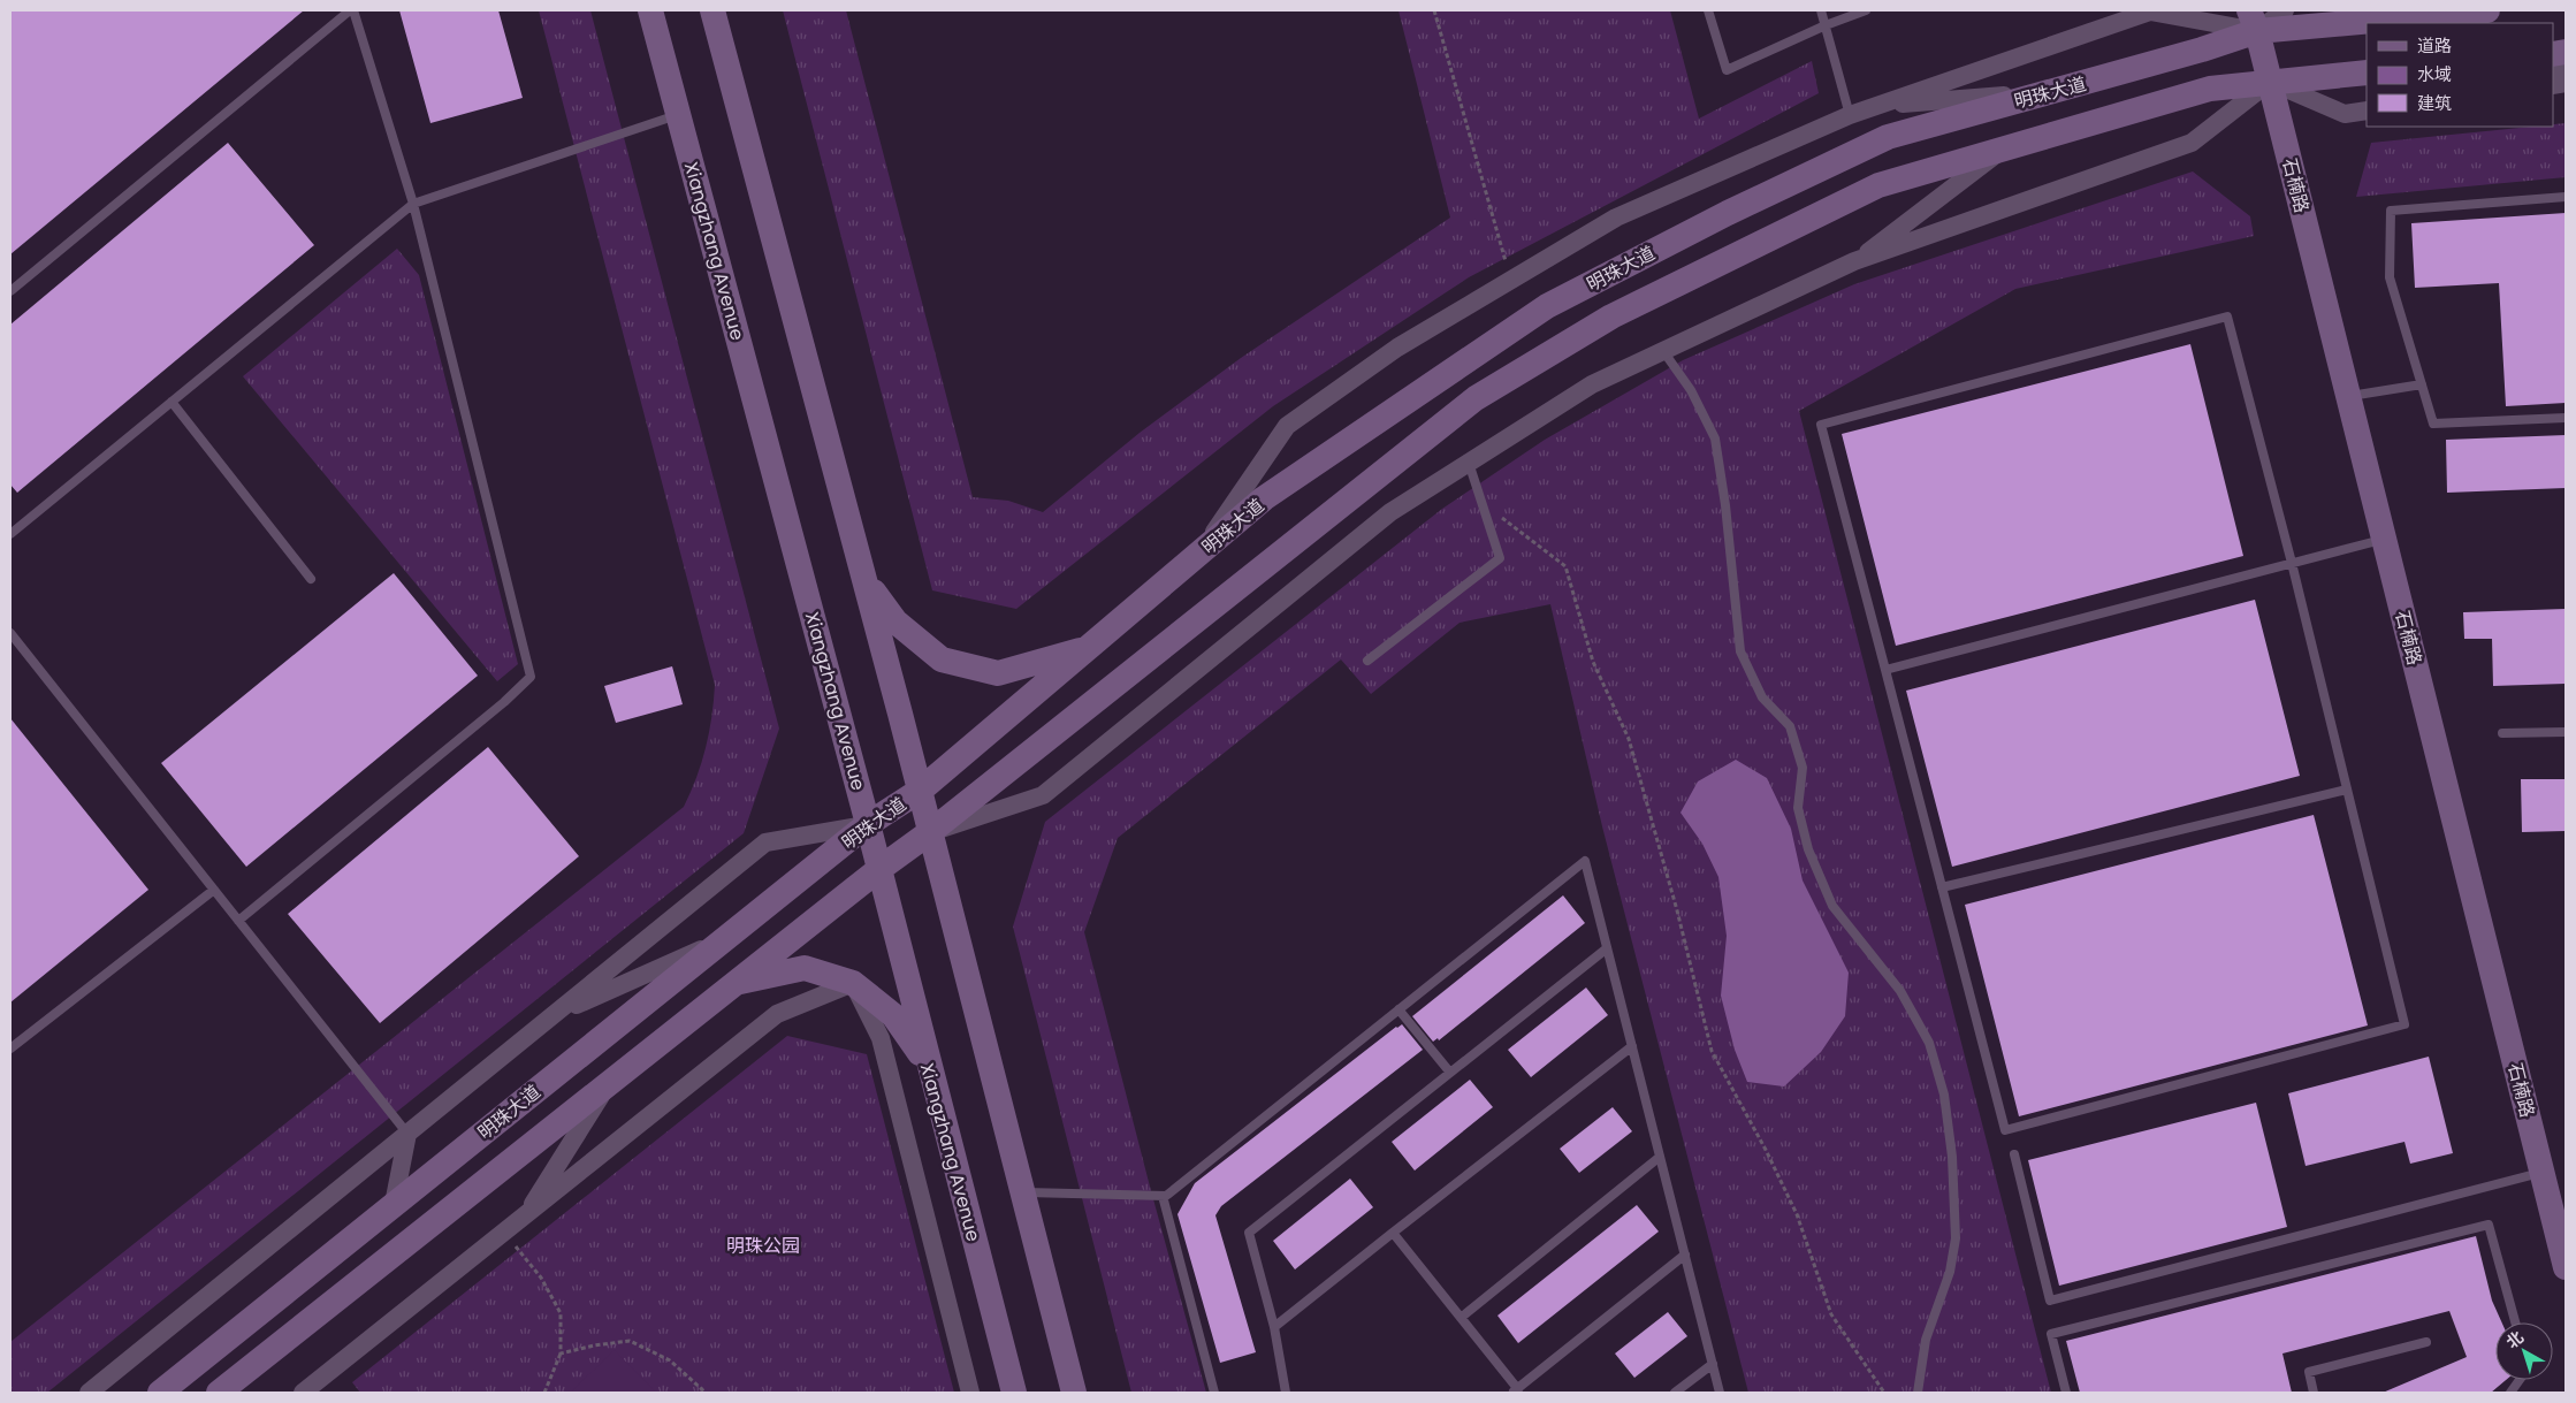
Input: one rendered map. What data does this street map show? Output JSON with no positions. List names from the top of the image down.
{
  "streets": {
    "main road": ["明珠大道", "石楠路", "Xiangzhang Avenue"]
  },
  "crossings": [
    ["明珠大道", "石楠路"],
    ["明珠大道", "Xiangzhang Avenue"]
  ],
  "parks": ["明珠公园"],
  "legend": ["道路", "水域", "建筑"],
  "north": "top left"
}
